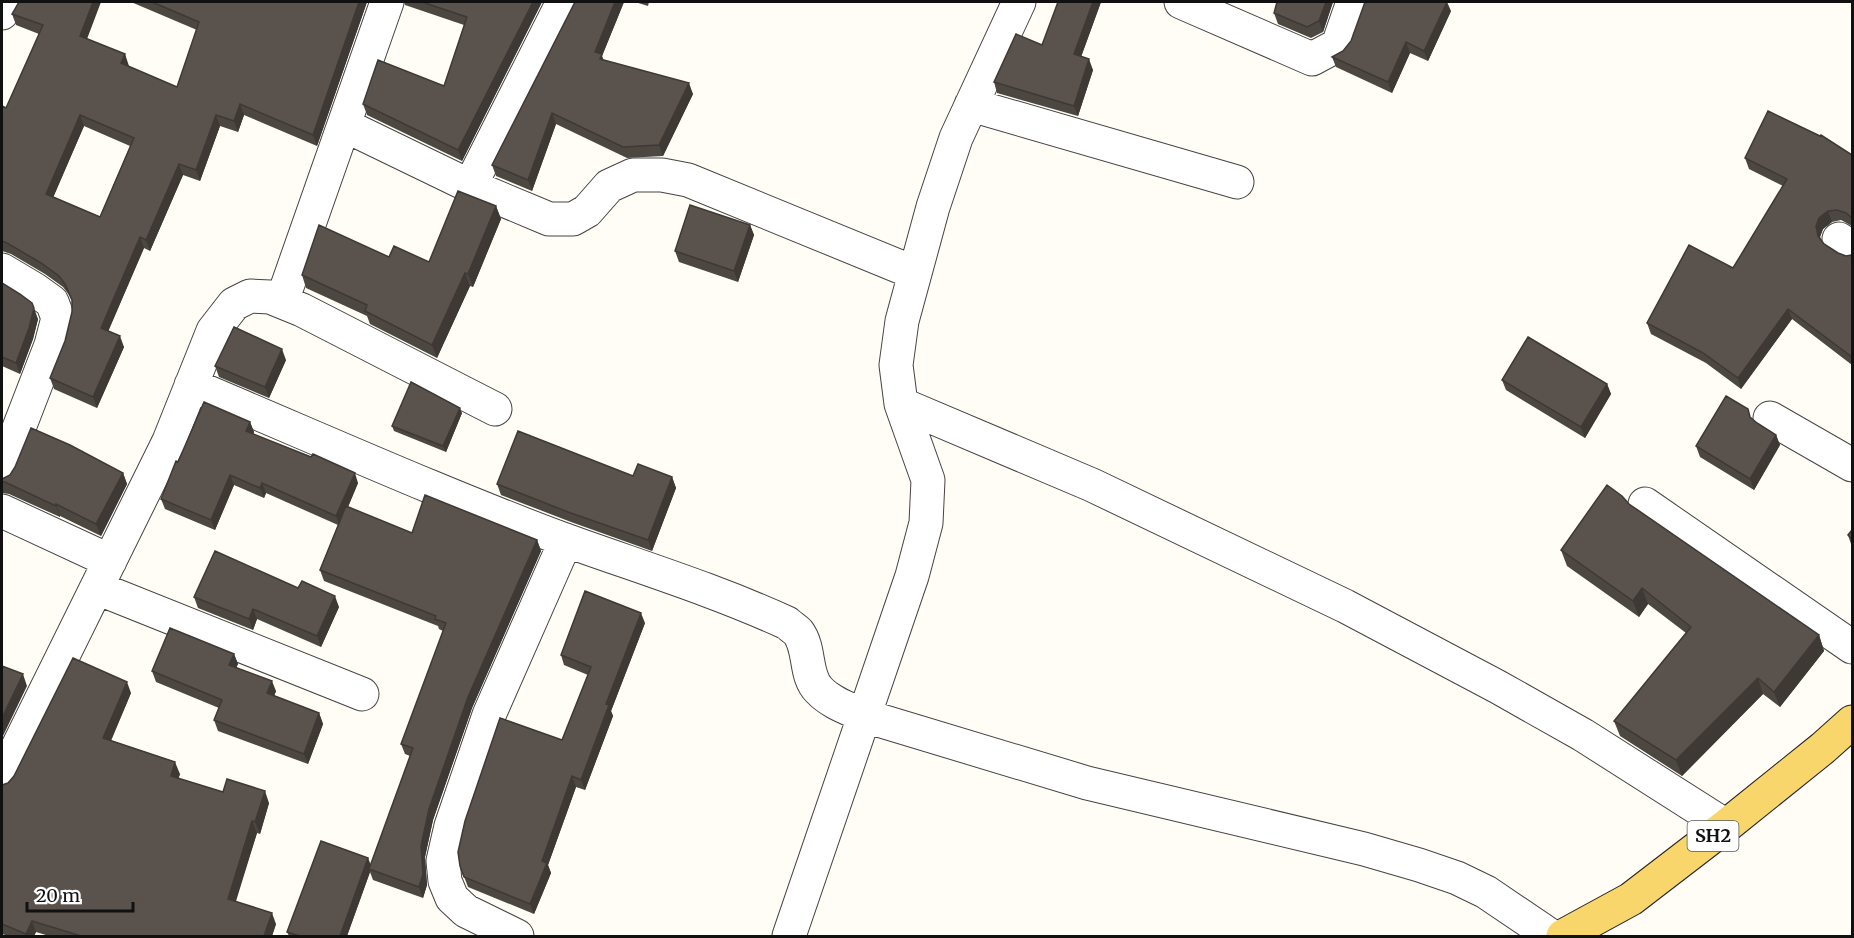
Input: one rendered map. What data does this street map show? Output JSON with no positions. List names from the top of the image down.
{
  "streets": {
    "main road": ["SH2"]
  },
  "scale_bar": "20 m"
}
